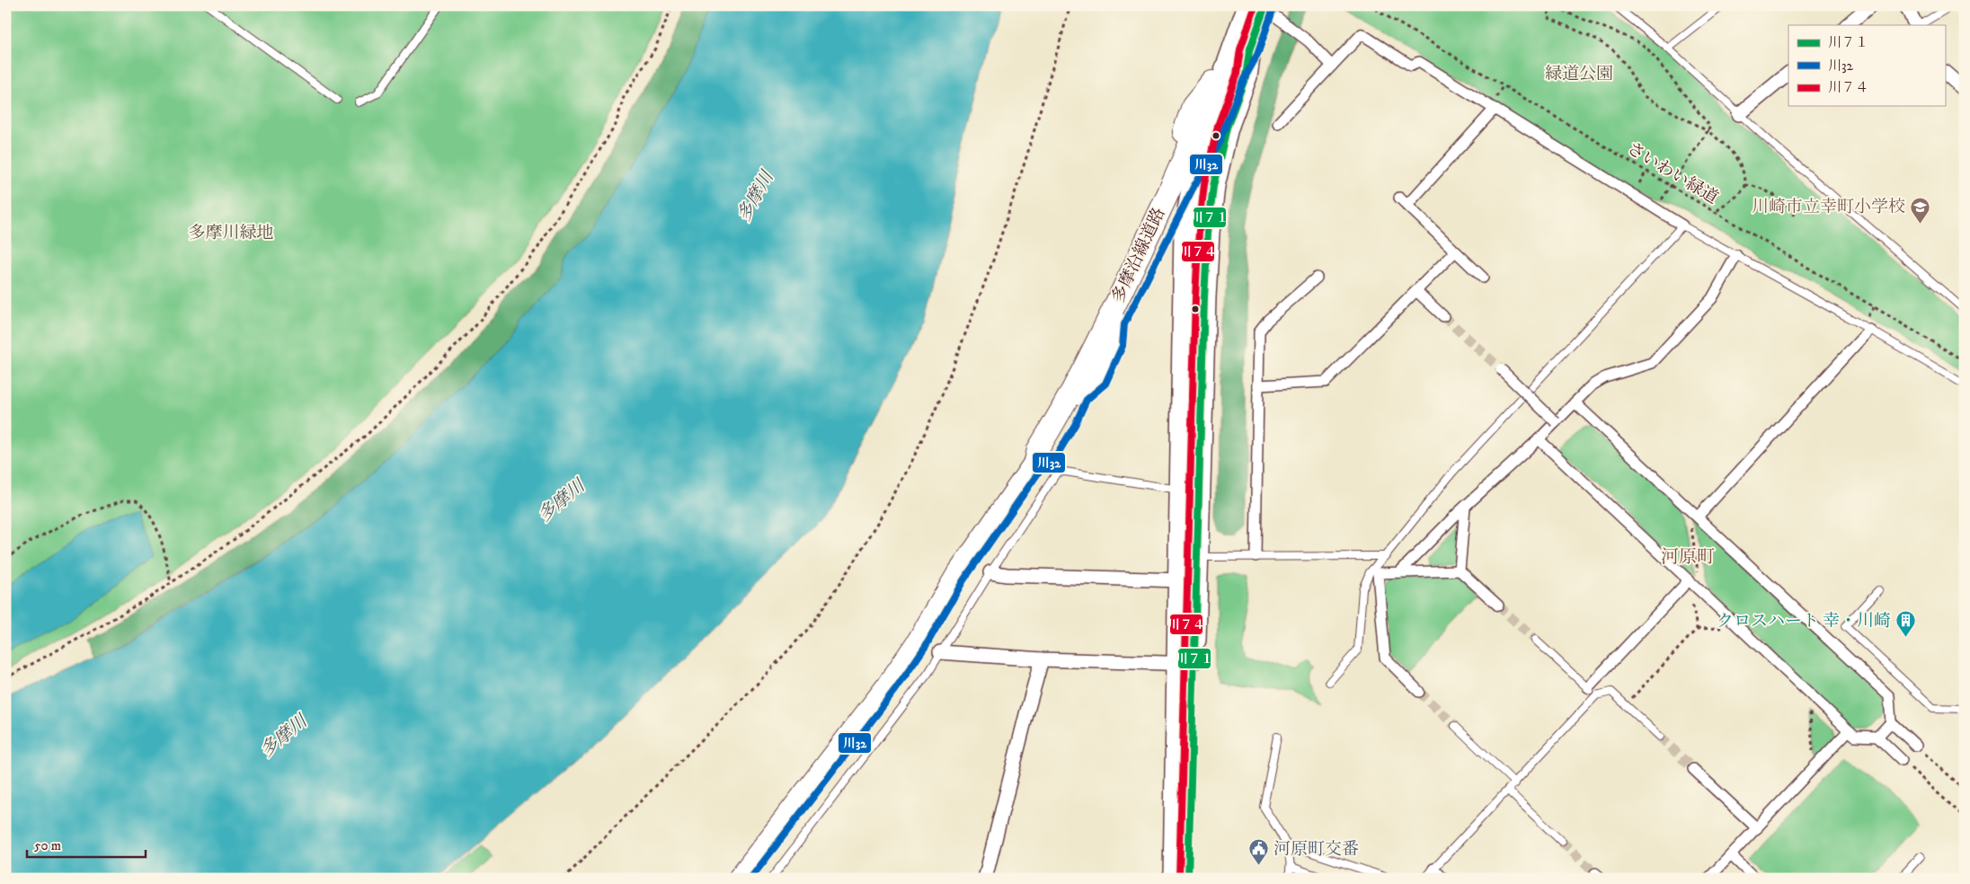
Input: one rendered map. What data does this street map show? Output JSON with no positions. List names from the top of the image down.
{
  "streets": {
    "main road": ["多摩沿線道路"],
    "path": ["さいわい緑道"]
  },
  "districts": ["河原町"],
  "water": ["多摩川"],
  "parks": ["緑道公園", "多摩川緑地"],
  "places": {
    "school or university": ["川崎市立幸町小学校"],
    "building": ["クロスハート 幸・川崎"],
    "public building": ["河原町交番"]
  },
  "lines": ["transit line 川７１", "transit line 川７４", "transit line 川32"],
  "legend": ["川７１", "川32", "川７４"],
  "scale_bar": "50 m"
}
